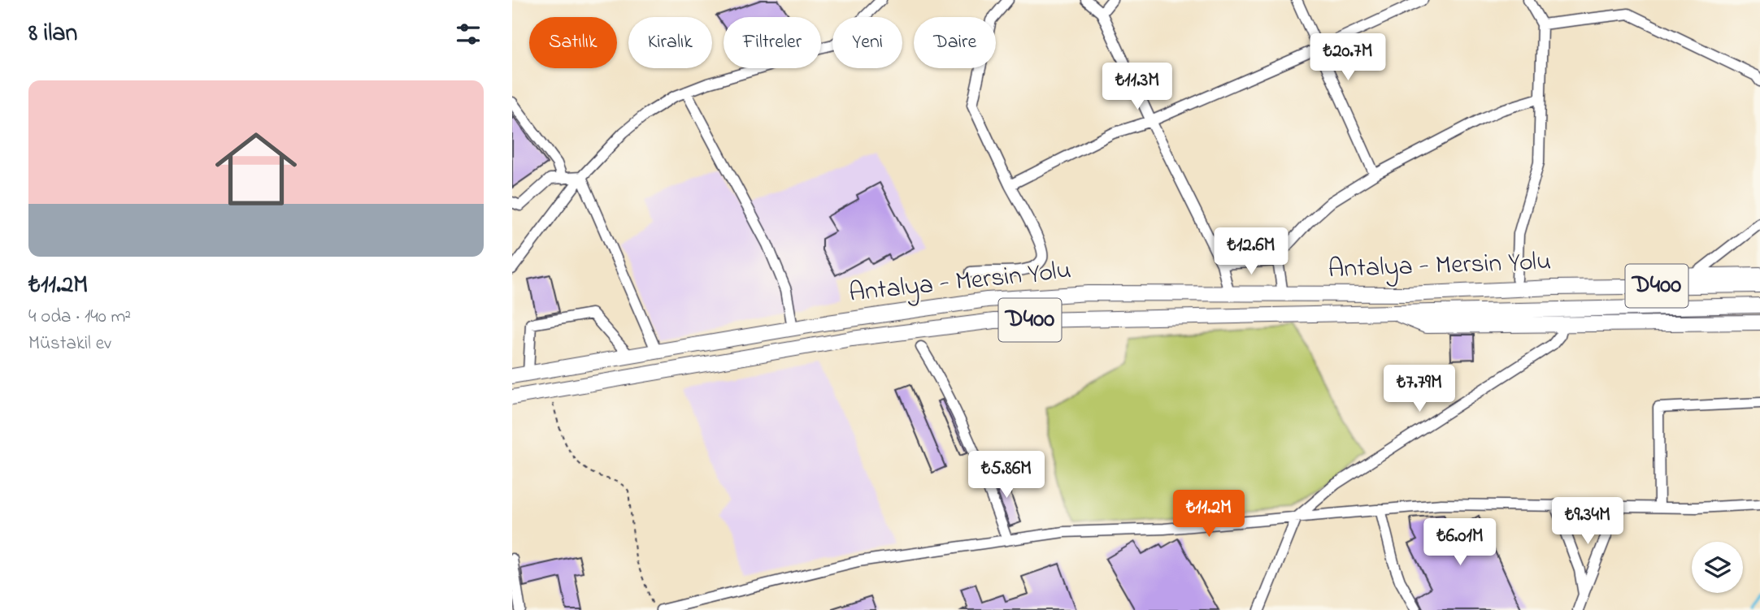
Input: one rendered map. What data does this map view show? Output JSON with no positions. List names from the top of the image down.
{
  "streets": {
    "highway": ["Antalya - Mersin Yolu", "D400"]
  },
  "page": {
    "heading": "8 ilan",
    "chip": [
      "Satılık",
      "Kiralık",
      "Filtreler",
      "Yeni",
      "Daire"
    ],
    "price": [
      "₺20.7M",
      "₺11.3M",
      "₺12.6M",
      "₺7.79M",
      "₺5.86M",
      "₺11.2M",
      "₺9.34M",
      "₺6.01M"
    ],
    "list": [
      {
        "name": "₺11.2M",
        "note": "4 oda · 140 m² · Müstakil ev"
      }
    ]
  }
}
